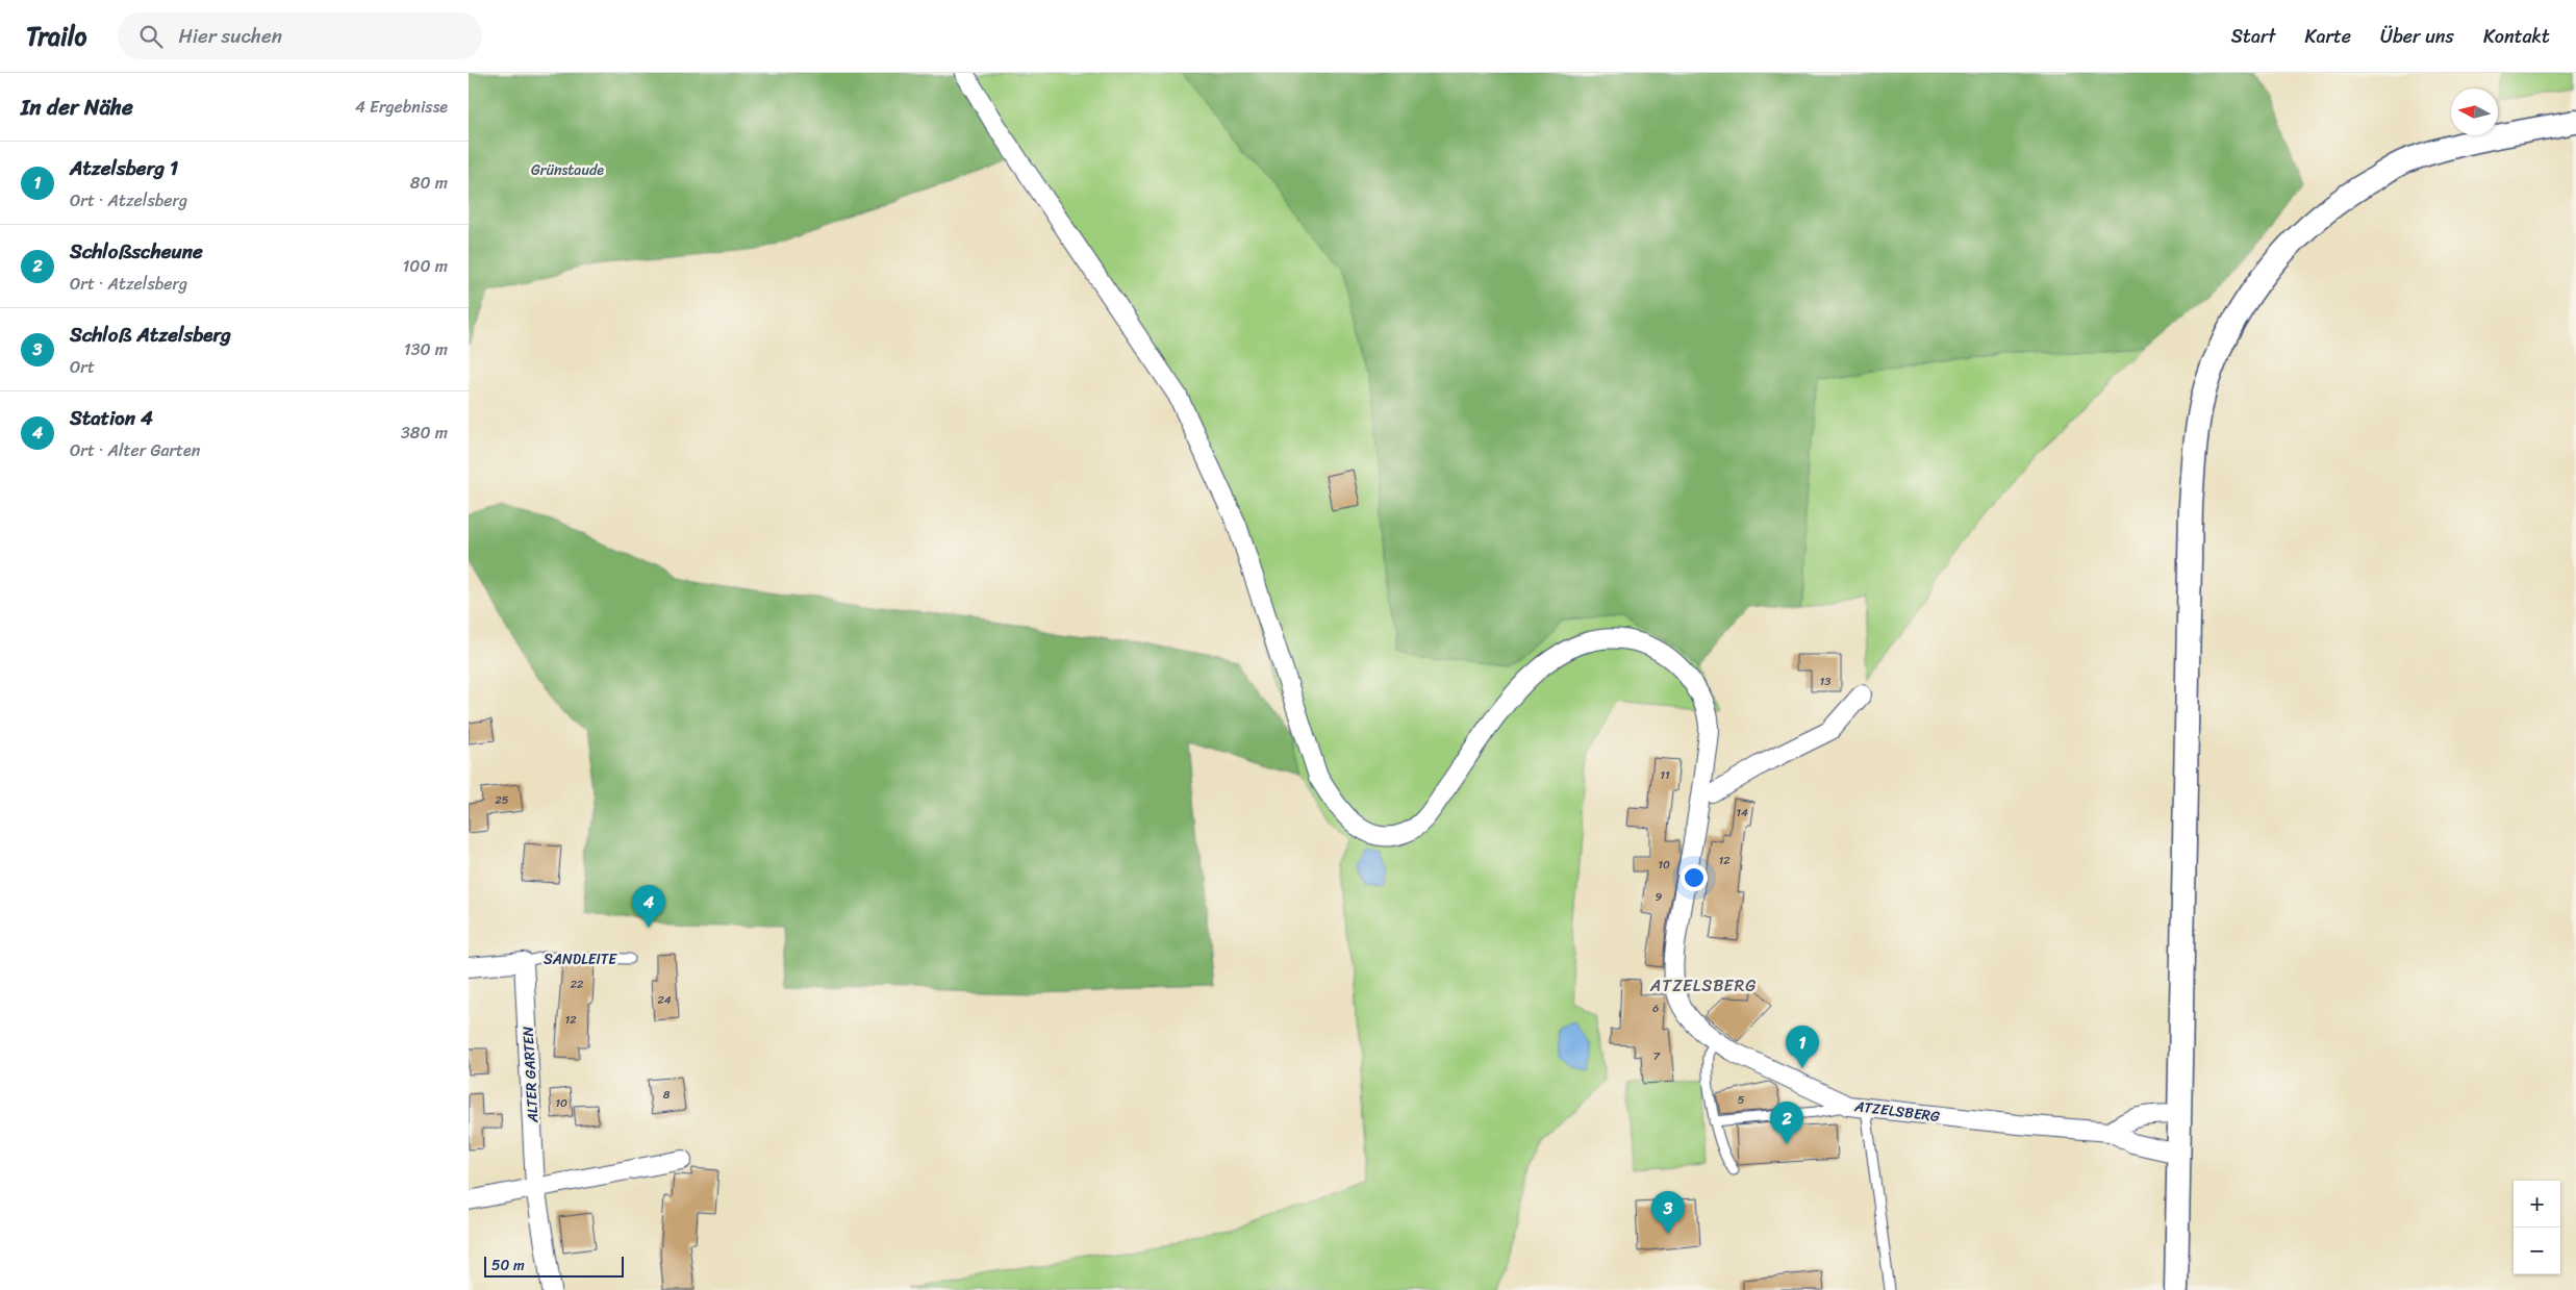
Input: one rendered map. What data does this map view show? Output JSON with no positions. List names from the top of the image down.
{
  "streets": {
    "street": ["SANDLEITE", "ALTER GARTEN", "ATZELSBERG"]
  },
  "crossings": [
    ["SANDLEITE", "ALTER GARTEN"]
  ],
  "districts": ["ATZELSBERG"],
  "parks": ["Grünstaude"],
  "house_numbers": [
    "13",
    "11",
    "25",
    "14",
    "12",
    "10",
    "9",
    "22",
    "24",
    "6",
    "12",
    "7",
    "8",
    "5",
    "10"
  ],
  "scale_bar": "50 m",
  "north": "left",
  "page": {
    "header": "Trailo",
    "search": "Hier suchen",
    "nav": [
      "Start",
      "Karte",
      "Über uns",
      "Kontakt"
    ],
    "heading": ["In der Nähe", "4 Ergebnisse"],
    "list": [
      {
        "mark": "1",
        "name": "Atzelsberg 1",
        "note": "Ort · Atzelsberg",
        "value": "80 m"
      },
      {
        "mark": "2",
        "name": "Schloßscheune",
        "note": "Ort · Atzelsberg",
        "value": "100 m"
      },
      {
        "mark": "3",
        "name": "Schloß Atzelsberg",
        "note": "Ort",
        "value": "130 m"
      },
      {
        "mark": "4",
        "name": "Station 4",
        "note": "Ort · Alter Garten",
        "value": "380 m"
      }
    ],
    "pins": [
      "4",
      "1",
      "2",
      "3"
    ],
    "map_buttons": ["+", "−"],
    "scale": "50 m"
  }
}
